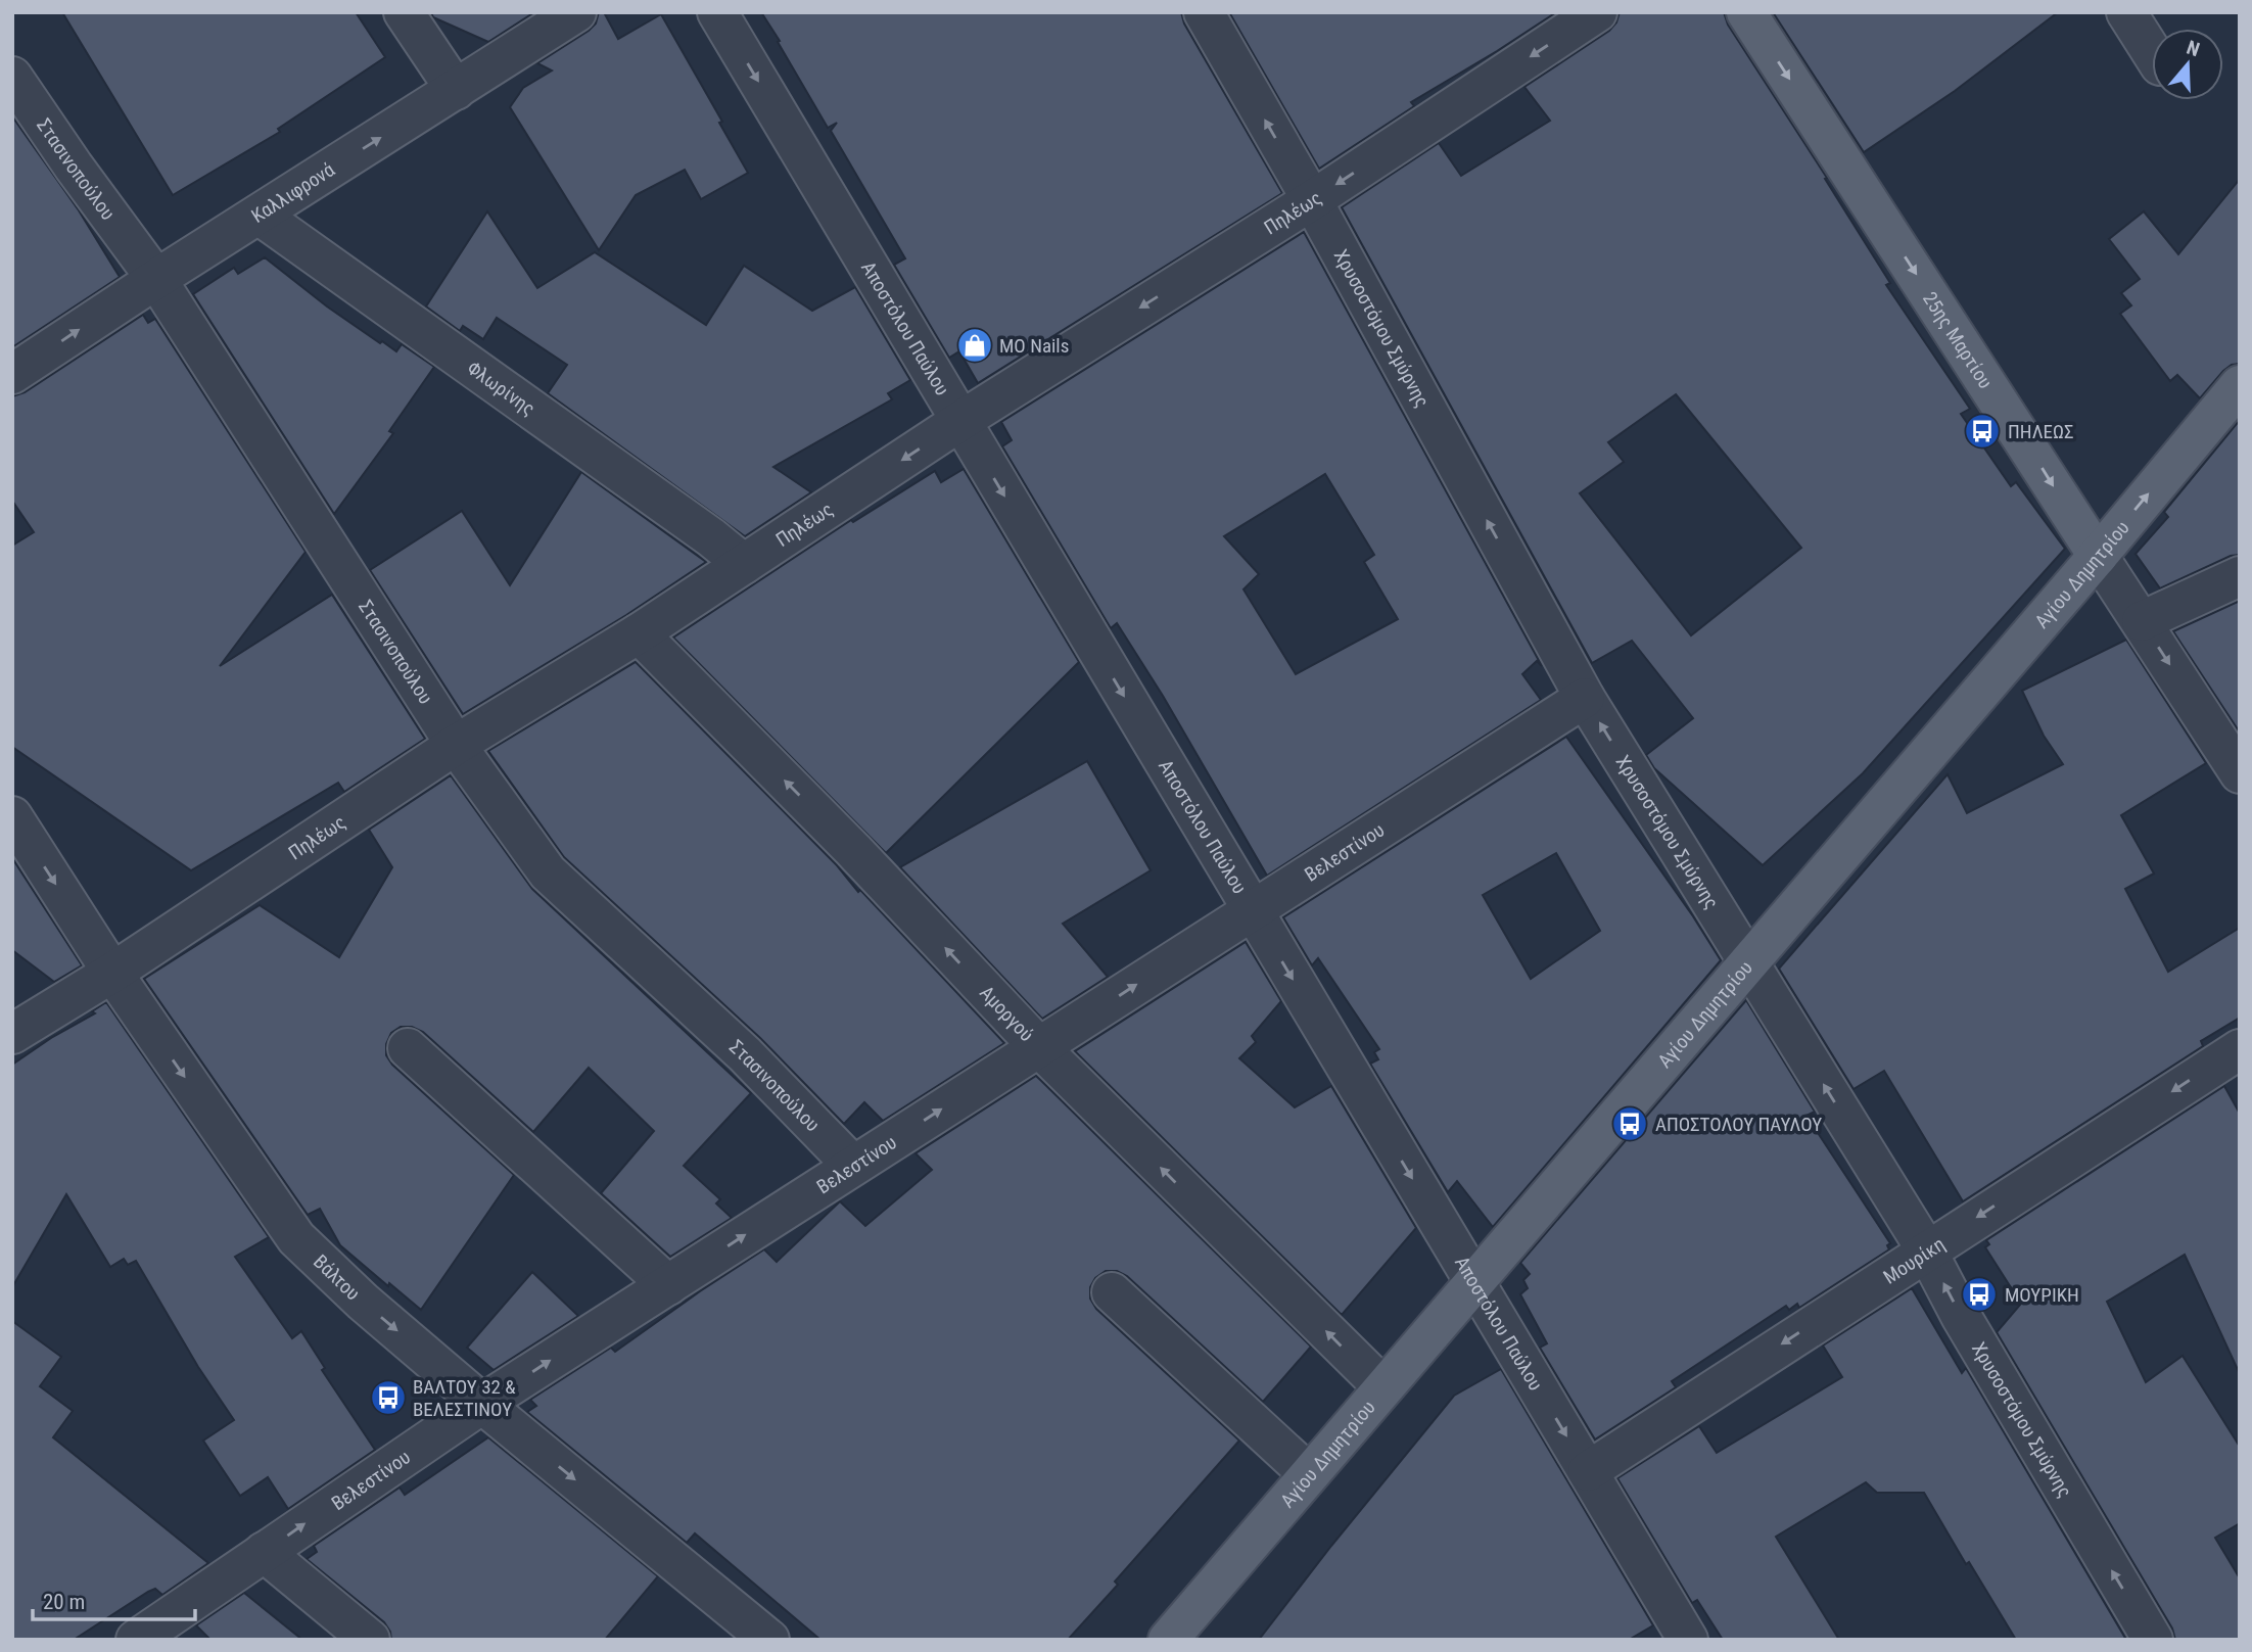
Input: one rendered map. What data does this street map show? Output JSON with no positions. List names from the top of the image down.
{
  "streets": {
    "main road": ["25ης Μαρτίου", "Αγίου Δημητρίου"],
    "street": [
      "Στασινοπούλου",
      "Καλλιφρονά",
      "Πηλέως",
      "Χρυσοστόμου Σμύρνης",
      "Αποστόλου Παύλου",
      "Φλωρίνης",
      "Βελεστίνου",
      "Αμοργού",
      "Μουρίκη",
      "Βάλτου"
    ]
  },
  "crossings": [
    ["Στασινοπούλου", "Καλλιφρονά"],
    ["Στασινοπούλου", "Πηλέως"],
    ["Στασινοπούλου", "Βελεστίνου"],
    ["Καλλιφρονά", "Φλωρίνης"],
    ["Πηλέως", "Χρυσοστόμου Σμύρνης"],
    ["Πηλέως", "Αποστόλου Παύλου"],
    ["Πηλέως", "Φλωρίνης"],
    ["Πηλέως", "Αμοργού"],
    ["Πηλέως", "Βάλτου"],
    ["Χρυσοστόμου Σμύρνης", "Αγίου Δημητρίου"],
    ["Χρυσοστόμου Σμύρνης", "Βελεστίνου"],
    ["Χρυσοστόμου Σμύρνης", "Μουρίκη"],
    ["Αποστόλου Παύλου", "Αγίου Δημητρίου"],
    ["Αποστόλου Παύλου", "Βελεστίνου"],
    ["Αποστόλου Παύλου", "Μουρίκη"],
    ["25ης Μαρτίου", "Αγίου Δημητρίου"],
    ["Αγίου Δημητρίου", "Αμοργού"],
    ["Βελεστίνου", "Αμοργού"],
    ["Βελεστίνου", "Βάλτου"]
  ],
  "one_way": [
    "Καλλιφρονά",
    "Πηλέως",
    "Χρυσοστόμου Σμύρνης",
    "Αποστόλου Παύλου",
    "25ης Μαρτίου",
    "Βελεστίνου",
    "Αμοργού",
    "Μουρίκη"
  ],
  "places": {
    "shop": ["MO Nails"],
    "bus stop": [
      "ΠΗΛΕΩΣ",
      "ΑΠΟΣΤΟΛΟΥ ΠΑΥΛΟΥ",
      "ΜΟΥΡΙΚΗ",
      "ΒΑΛΤΟΥ 32 & ΒΕΛΕΣΤΙΝΟΥ"
    ]
  },
  "scale_bar": "20 m",
  "north": "top"
}
